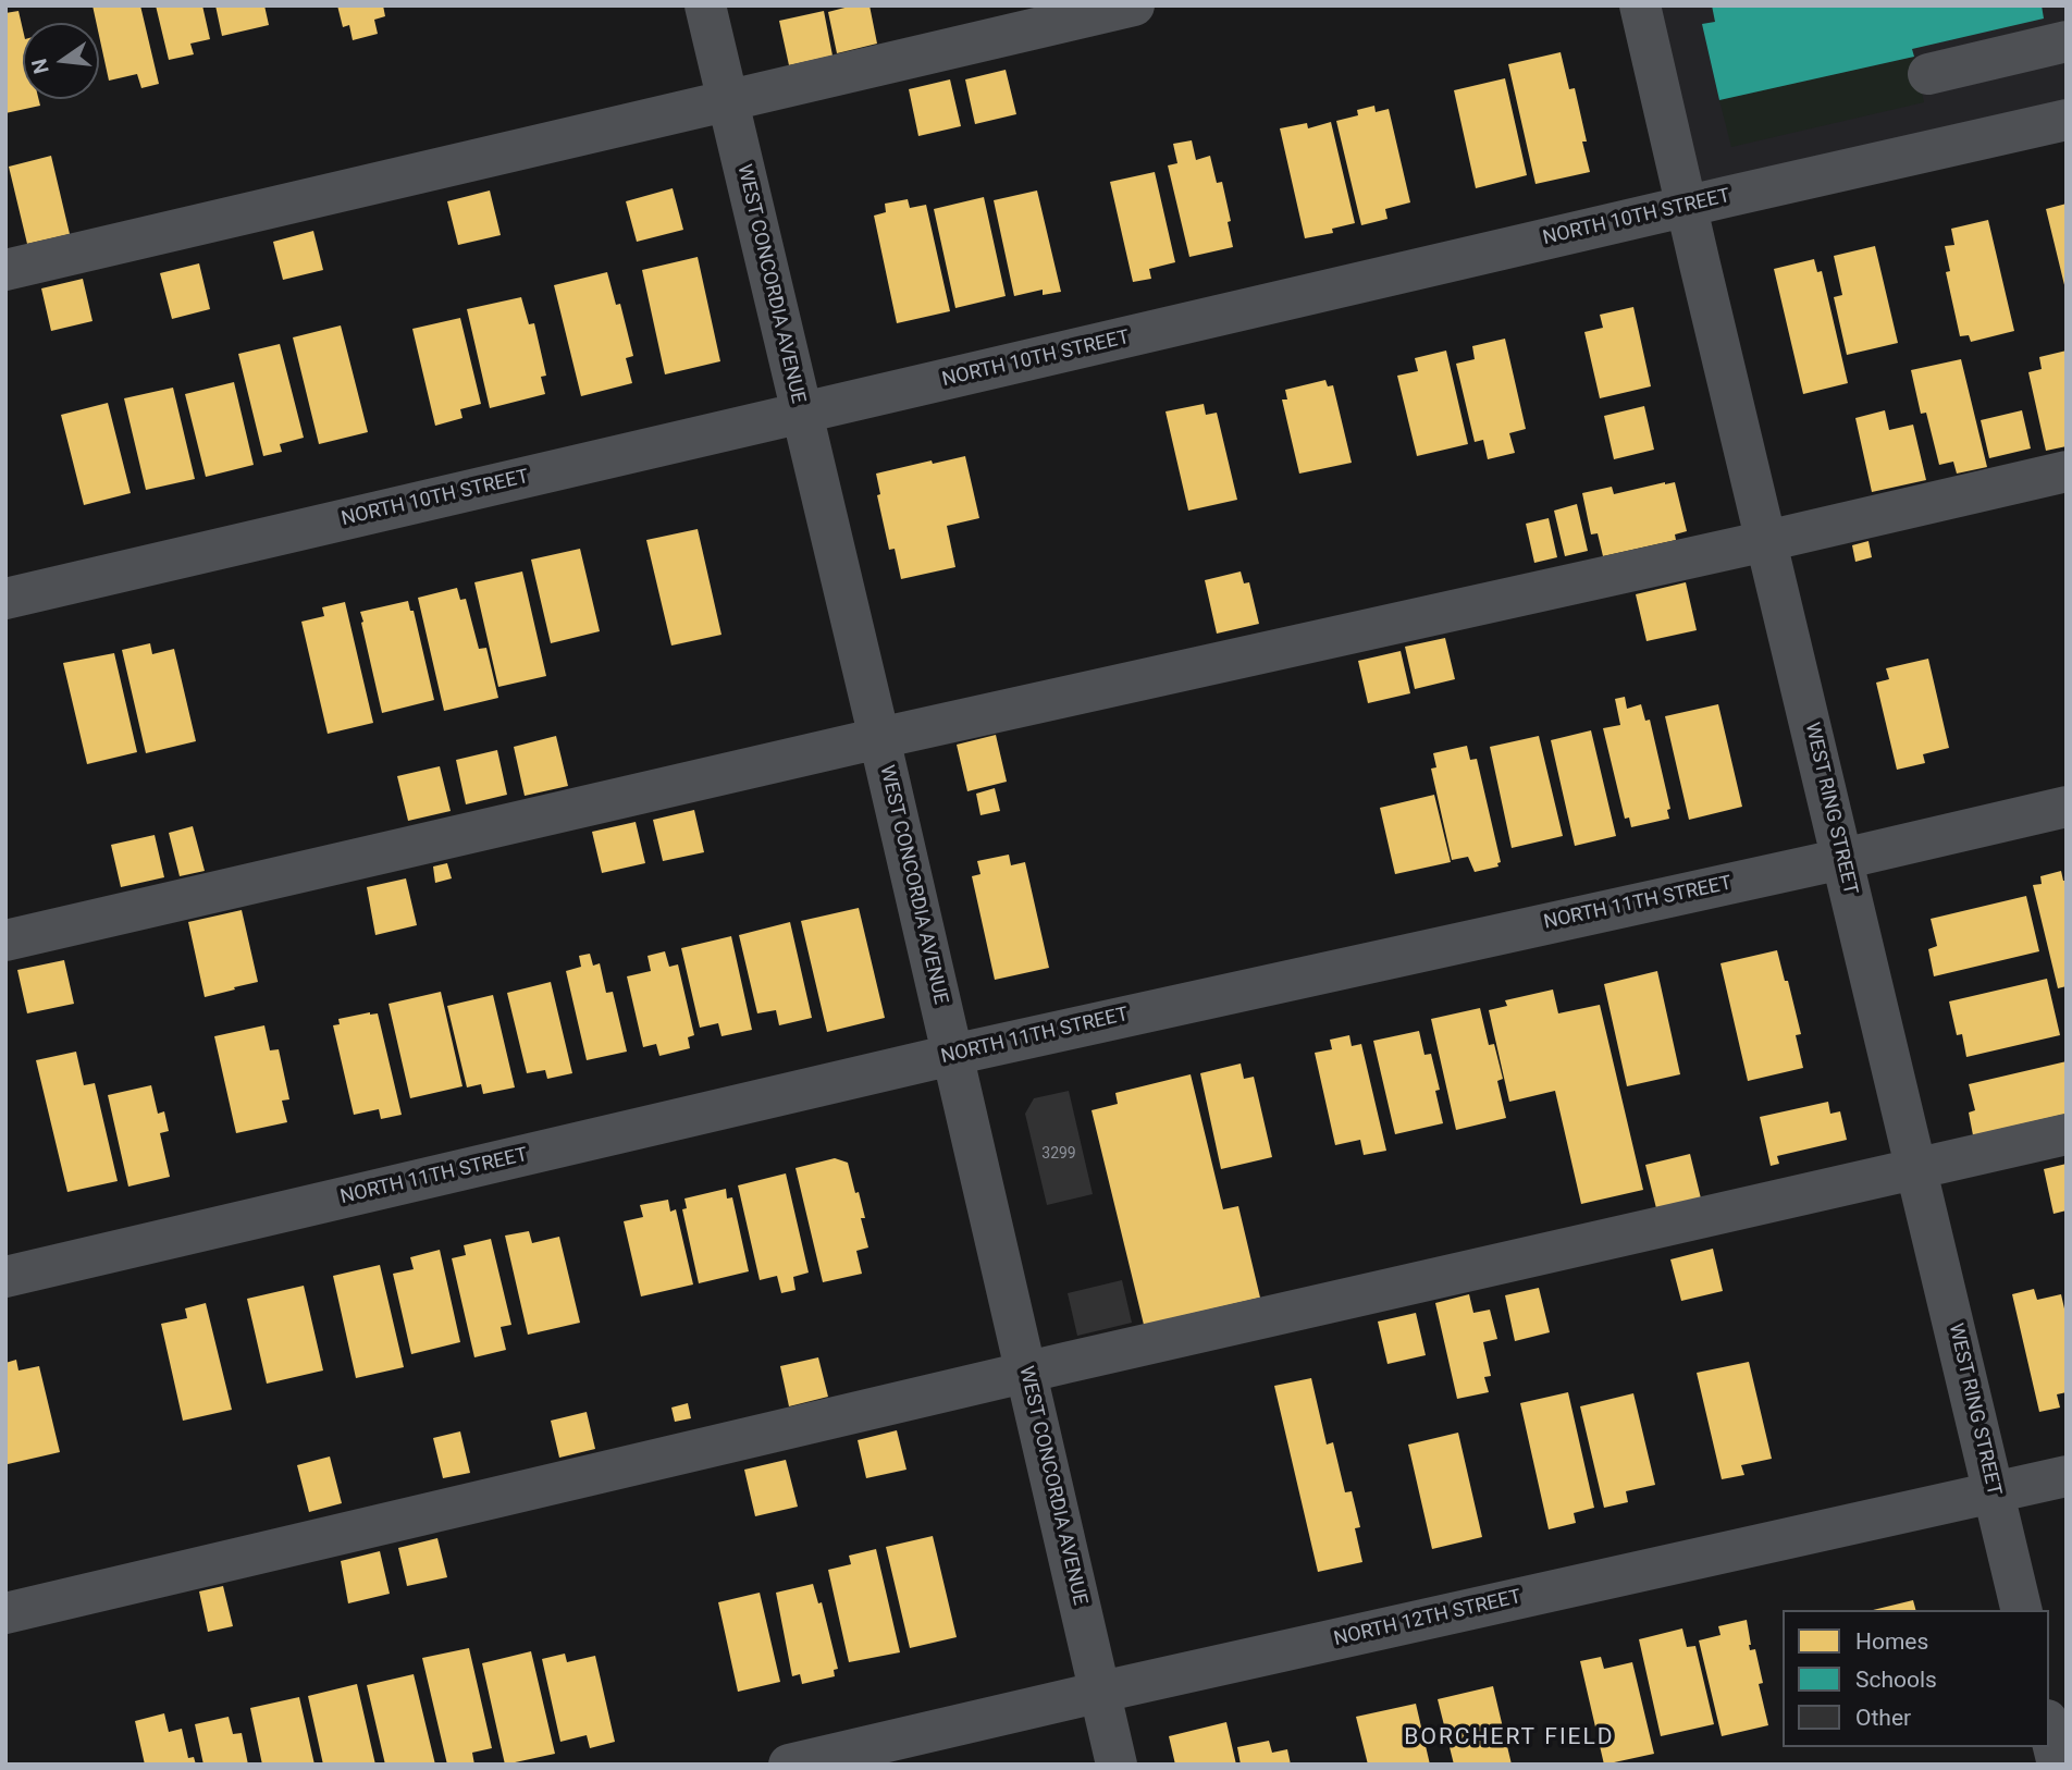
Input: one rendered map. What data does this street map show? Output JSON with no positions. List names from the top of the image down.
{
  "streets": {
    "street": [
      "NORTH 10TH STREET",
      "WEST CONCORDIA AVENUE",
      "WEST RING STREET",
      "NORTH 11TH STREET",
      "NORTH 12TH STREET"
    ]
  },
  "crossings": [
    ["NORTH 10TH STREET", "WEST CONCORDIA AVENUE"],
    ["NORTH 10TH STREET", "WEST RING STREET"],
    ["WEST CONCORDIA AVENUE", "NORTH 11TH STREET"],
    ["WEST CONCORDIA AVENUE", "NORTH 12TH STREET"],
    ["WEST RING STREET", "NORTH 11TH STREET"],
    ["WEST RING STREET", "NORTH 12TH STREET"]
  ],
  "districts": ["BORCHERT FIELD"],
  "house_numbers": ["3299"],
  "legend": ["Homes", "Schools", "Other"],
  "north": "left"
}
